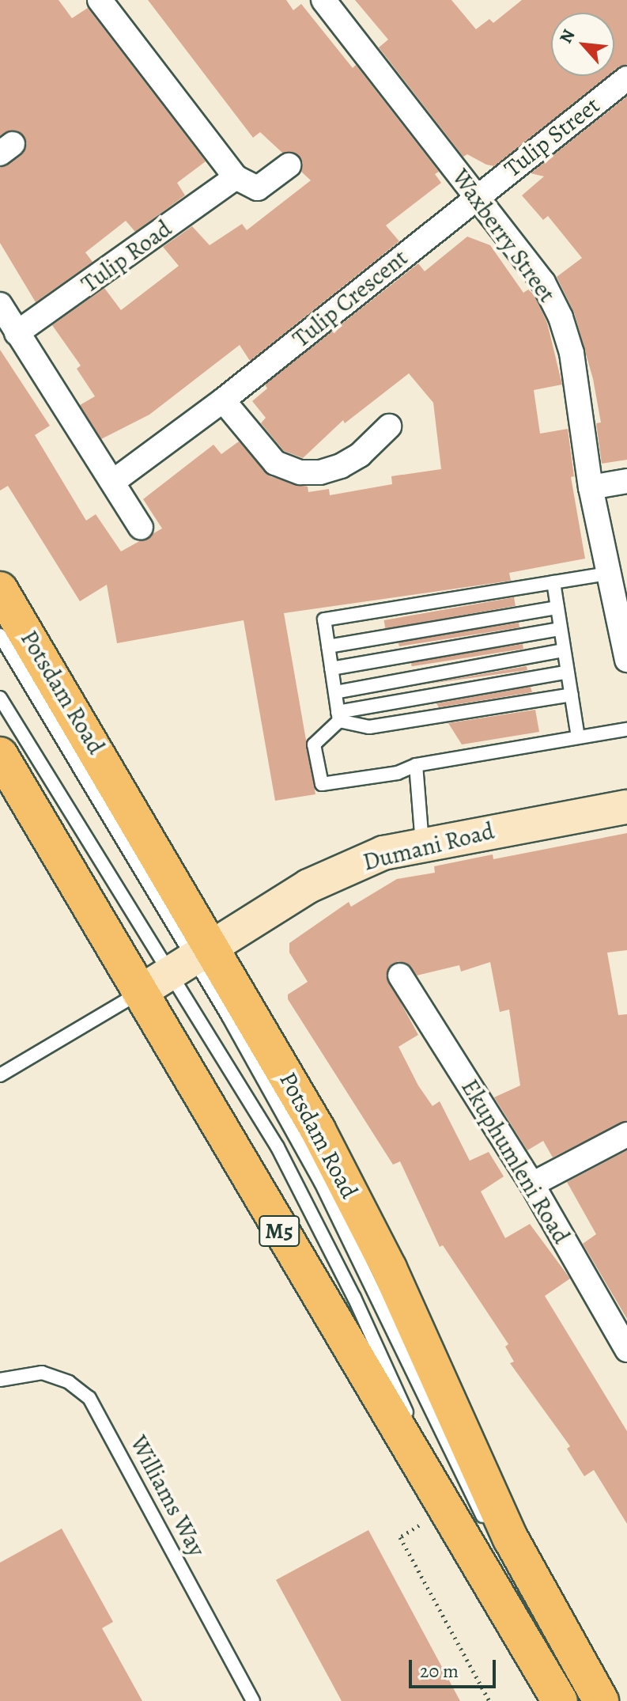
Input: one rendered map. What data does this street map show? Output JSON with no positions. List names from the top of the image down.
{
  "streets": {
    "main road": ["Potsdam Road", "M5"],
    "street": [
      "Tulip Street",
      "Waxberry Street",
      "Tulip Road",
      "Tulip Crescent",
      "Dumani Road",
      "Ekuphumleni Road"
    ],
    "lane": ["Williams Way"]
  },
  "crossings": [
    ["Tulip Street", "Waxberry Street"],
    ["Tulip Street", "Tulip Crescent"],
    ["Waxberry Street", "Tulip Crescent"],
    ["Potsdam Road", "Dumani Road"],
    ["Dumani Road", "M5"]
  ],
  "scale_bar": "20 m",
  "north": "top left"
}
